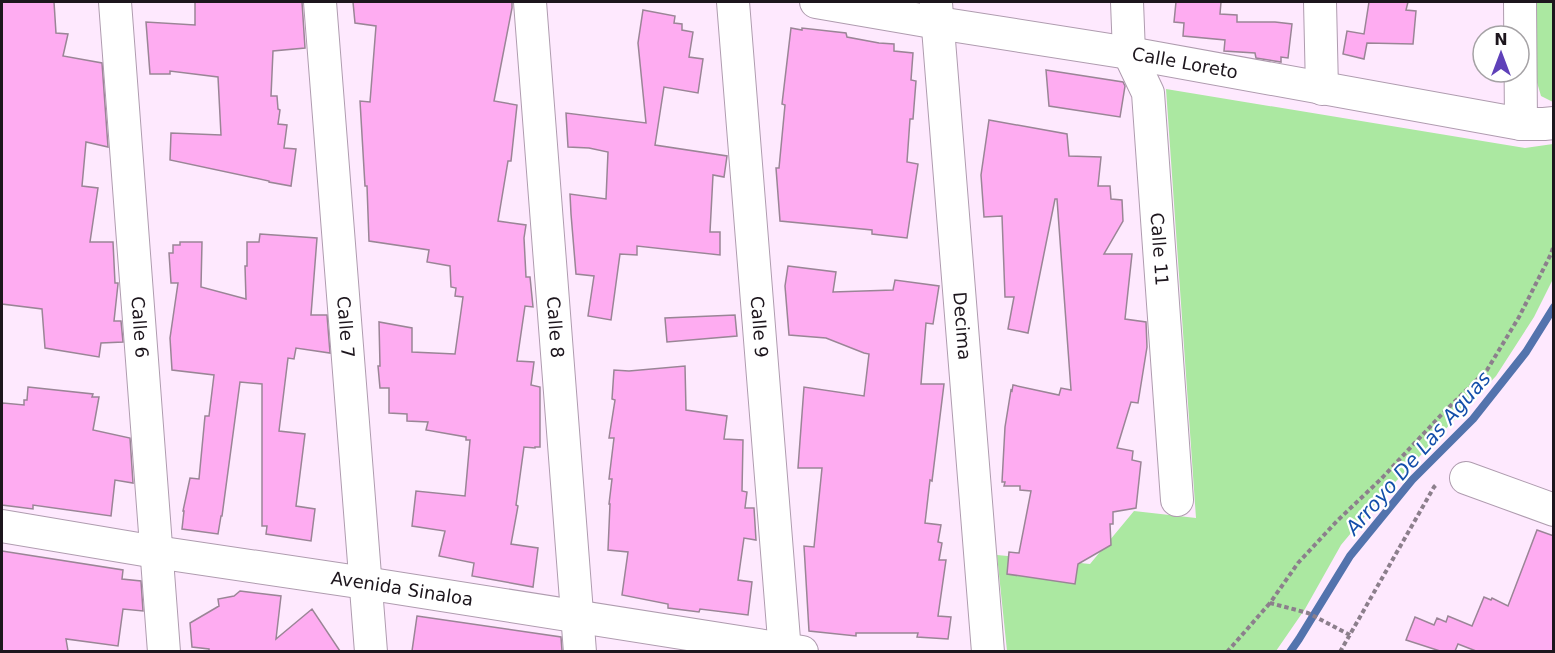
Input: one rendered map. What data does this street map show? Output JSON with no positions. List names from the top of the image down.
{
  "streets": {
    "street": [
      "Calle Loreto",
      "Calle 11",
      "Calle 8",
      "Calle 9",
      "Calle 6",
      "Calle 7",
      "Decima",
      "Avenida Sinaloa"
    ]
  },
  "crossings": [
    ["Calle Loreto", "Calle 11"],
    ["Calle Loreto", "Decima"],
    ["Calle 8", "Avenida Sinaloa"],
    ["Calle 9", "Avenida Sinaloa"],
    ["Calle 6", "Avenida Sinaloa"],
    ["Calle 7", "Avenida Sinaloa"]
  ],
  "water": ["Arroyo De Las Aguas"],
  "north": "top"
}
